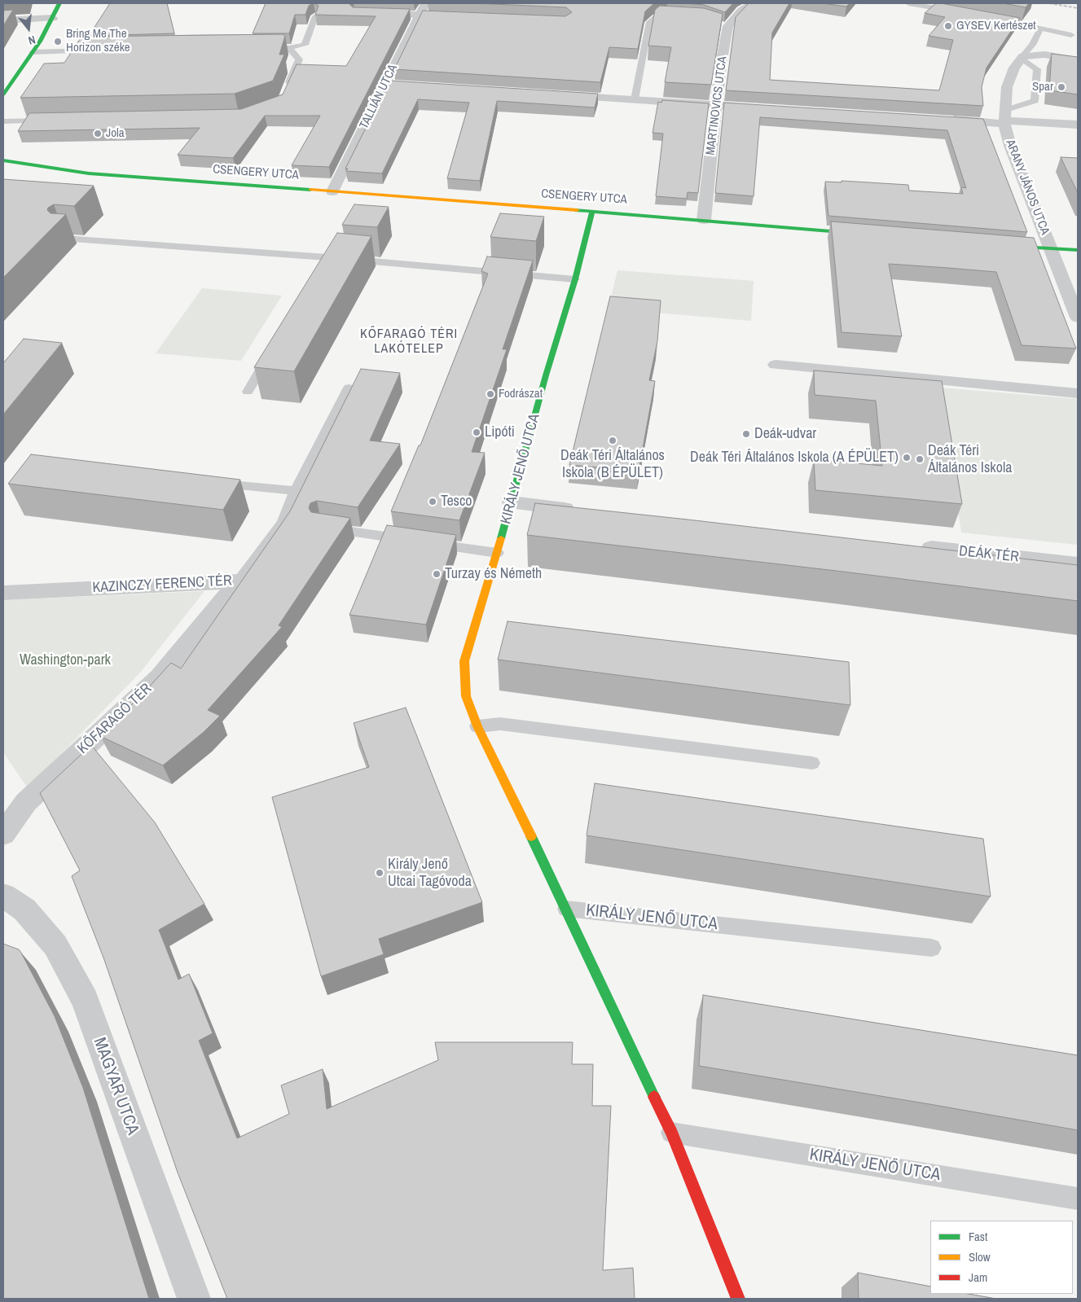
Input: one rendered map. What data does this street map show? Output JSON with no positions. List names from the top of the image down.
{
  "streets": {
    "main road": ["CSENGERY UTCA", "KIRÁLY JENŐ UTCA"],
    "street": [
      "TALLIÁN UTCA",
      "MARTINOVICS UTCA",
      "ARANY JÁNOS UTCA",
      "DEÁK TÉR",
      "KAZINCZY FERENC TÉR",
      "KŐFARAGÓ TÉR",
      "MAGYAR UTCA"
    ]
  },
  "crossings": [
    ["TALLIÁN UTCA", "CSENGERY UTCA"],
    ["MARTINOVICS UTCA", "CSENGERY UTCA"],
    ["CSENGERY UTCA", "KIRÁLY JENŐ UTCA"],
    ["KAZINCZY FERENC TÉR", "KŐFARAGÓ TÉR"]
  ],
  "districts": ["KŐFARAGÓ TÉRI LAKÓTELEP"],
  "parks": ["Washington-park"],
  "places": [
    "GYSEV Kertészet",
    "Bring Me The Horizon széke",
    "Spar",
    "Jola",
    "Fodrászat",
    "Lipóti",
    "Deák-udvar",
    "Deák Téri Általános Iskola (B ÉPÜLET)",
    "Deák Téri Általános Iskola (A ÉPÜLET)",
    "Deák Téri Általános Iskola",
    "Tesco",
    "Turzay és Németh",
    "Király Jenő Utcai Tagóvoda"
  ],
  "legend": ["Fast", "Slow", "Jam"],
  "north": "bottom"
}
